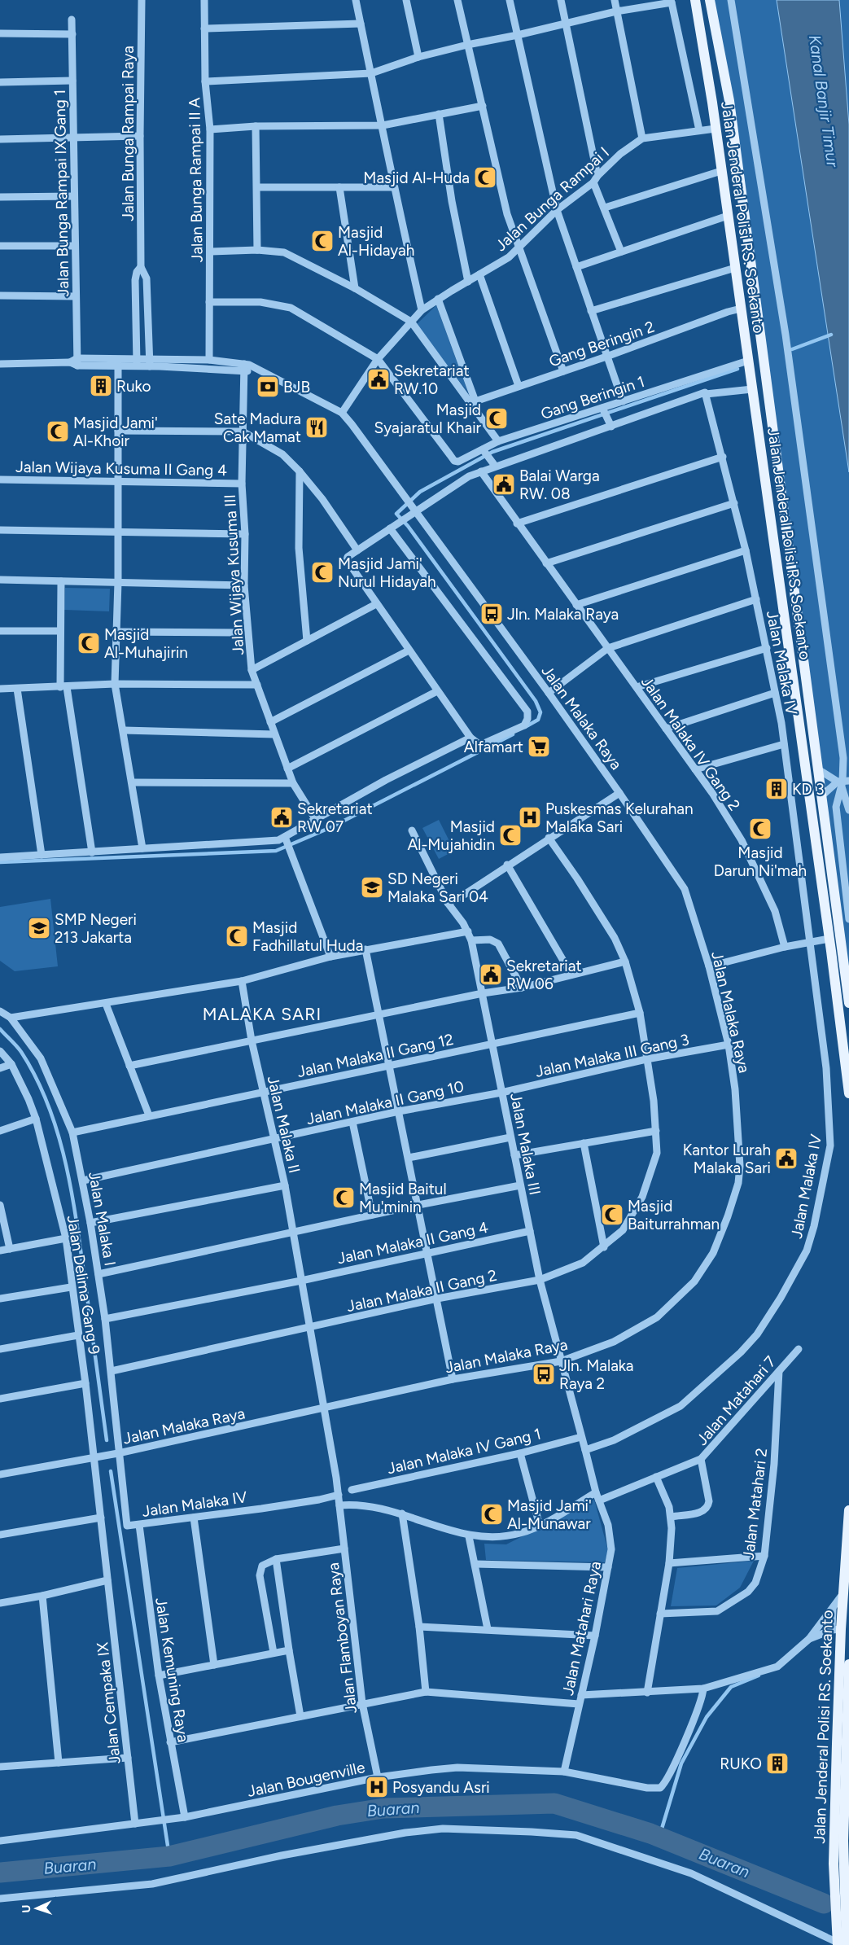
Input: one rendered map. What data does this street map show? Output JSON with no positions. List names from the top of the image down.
{
  "streets": {
    "main road": ["Jalan Jenderal Polisi RS. Soekanto"],
    "street": [
      "Jalan Bunga Rampai Raya",
      "Jalan Bunga Rampai II A",
      "Jalan Bunga Rampai IX Gang 1",
      "Jalan Bunga Rampai I",
      "Gang Beringin 2",
      "Gang Beringin 1",
      "Jalan Wijaya Kusuma II Gang 4",
      "Jalan Wijaya Kusuma III",
      "Jalan Malaka IV",
      "Jalan Malaka Raya",
      "Jalan Malaka IV Gang 2",
      "Jalan Malaka II Gang 12",
      "Jalan Malaka III Gang 3",
      "Jalan Malaka II Gang 10",
      "Jalan Malaka II",
      "Jalan Malaka III",
      "Jalan Malaka I",
      "Jalan Malaka II Gang 4",
      "Jalan Delima Gang 9",
      "Jalan Malaka II Gang 2",
      "Jalan Matahari 7",
      "Jalan Malaka IV Gang 1",
      "Jalan Matahari 2",
      "Jalan Matahari Raya",
      "Jalan Flamboyan Raya",
      "Jalan Kemuning Raya",
      "Jalan Cempaka IX",
      "Jalan Bougenville"
    ]
  },
  "crossings": [
    ["Jalan Bunga Rampai Raya", "Jalan Malaka Raya"],
    ["Jalan Bunga Rampai II A", "Jalan Malaka Raya"],
    ["Jalan Bunga Rampai IX Gang 1", "Jalan Malaka Raya"],
    ["Jalan Bunga Rampai I", "Jalan Jenderal Polisi RS. Soekanto"],
    ["Jalan Bunga Rampai I", "Gang Beringin 1"],
    ["Jalan Bunga Rampai I", "Jalan Malaka Raya"],
    ["Jalan Jenderal Polisi RS. Soekanto", "Gang Beringin 2"],
    ["Jalan Jenderal Polisi RS. Soekanto", "Gang Beringin 1"],
    ["Jalan Wijaya Kusuma II Gang 4", "Jalan Wijaya Kusuma III"],
    ["Jalan Wijaya Kusuma III", "Jalan Malaka Raya"],
    ["Jalan Malaka IV", "Jalan Malaka Raya"],
    ["Jalan Malaka IV", "Jalan Malaka I"],
    ["Jalan Malaka IV", "Jalan Flamboyan Raya"],
    ["Jalan Malaka IV", "Jalan Kemuning Raya"],
    ["Jalan Malaka Raya", "Jalan Malaka III Gang 3"],
    ["Jalan Malaka Raya", "Jalan Malaka II"],
    ["Jalan Malaka Raya", "Jalan Malaka III"],
    ["Jalan Malaka Raya", "Jalan Malaka I"],
    ["Jalan Malaka Raya", "Jalan Delima Gang 9"],
    ["Jalan Malaka II Gang 12", "Jalan Malaka II"],
    ["Jalan Malaka II Gang 12", "Jalan Malaka III"],
    ["Jalan Malaka II Gang 12", "Jalan Malaka I"],
    ["Jalan Malaka II Gang 12", "Jalan Malaka II Gang 2"],
    ["Jalan Malaka III Gang 3", "Jalan Malaka II Gang 10"],
    ["Jalan Malaka III Gang 3", "Jalan Malaka III"],
    ["Jalan Malaka III Gang 3", "Jalan Malaka II Gang 2"],
    ["Jalan Malaka II Gang 10", "Jalan Malaka II"],
    ["Jalan Malaka II Gang 10", "Jalan Malaka III"],
    ["Jalan Malaka II Gang 10", "Jalan Malaka I"],
    ["Jalan Malaka II", "Jalan Malaka II Gang 4"],
    ["Jalan Malaka II", "Jalan Malaka II Gang 2"],
    ["Jalan Malaka III", "Jalan Malaka II Gang 4"],
    ["Jalan Malaka III", "Jalan Malaka II Gang 2"],
    ["Jalan Malaka I", "Jalan Malaka II Gang 4"],
    ["Jalan Malaka I", "Jalan Malaka II Gang 2"],
    ["Jalan Delima Gang 9", "Jalan Cempaka IX"],
    ["Jalan Matahari 7", "Jalan Matahari 2"],
    ["Jalan Matahari 7", "Jalan Matahari Raya"],
    ["Jalan Matahari Raya", "Jalan Bougenville"],
    ["Jalan Flamboyan Raya", "Jalan Bougenville"],
    ["Jalan Kemuning Raya", "Jalan Bougenville"],
    ["Jalan Cempaka IX", "Jalan Bougenville"]
  ],
  "districts": ["MALAKA SARI"],
  "water": ["Kanal Banjir Timur", "Buaran"],
  "places": {
    "mosque": [
      "Masjid Al-Huda",
      "Masjid Al-Hidayah",
      "Masjid Syajaratul Khair",
      "Masjid Jami' Al-Khoir",
      "Masjid Jami' Nurul Hidayah",
      "Masjid Al-Muhajirin",
      "Masjid Darun Ni'mah",
      "Masjid Al-Mujahidin",
      "Masjid Fadhillatul Huda",
      "Masjid Baitul Mu'minin",
      "Masjid Baiturrahman",
      "Masjid Jami' Al-Munawar"
    ],
    "public building": [
      "Sekretariat RW.10",
      "Balai Warga RW. 08",
      "Sekretariat RW 07",
      "Sekretariat RW 06",
      "Kantor Lurah Malaka Sari"
    ],
    "building": ["Ruko", "KD 3", "RUKO"],
    "bank": ["BJB"],
    "restaurant": ["Sate Madura Cak Mamat"],
    "bus stop": ["Jln. Malaka Raya", "Jln. Malaka Raya 2"],
    "supermarket": ["Alfamart"],
    "hospital": ["Puskesmas Kelurahan Malaka Sari", "Posyandu Asri"],
    "school or university": ["SD Negeri Malaka Sari 04", "SMP Negeri 213 Jakarta"]
  },
  "north": "left"
}
